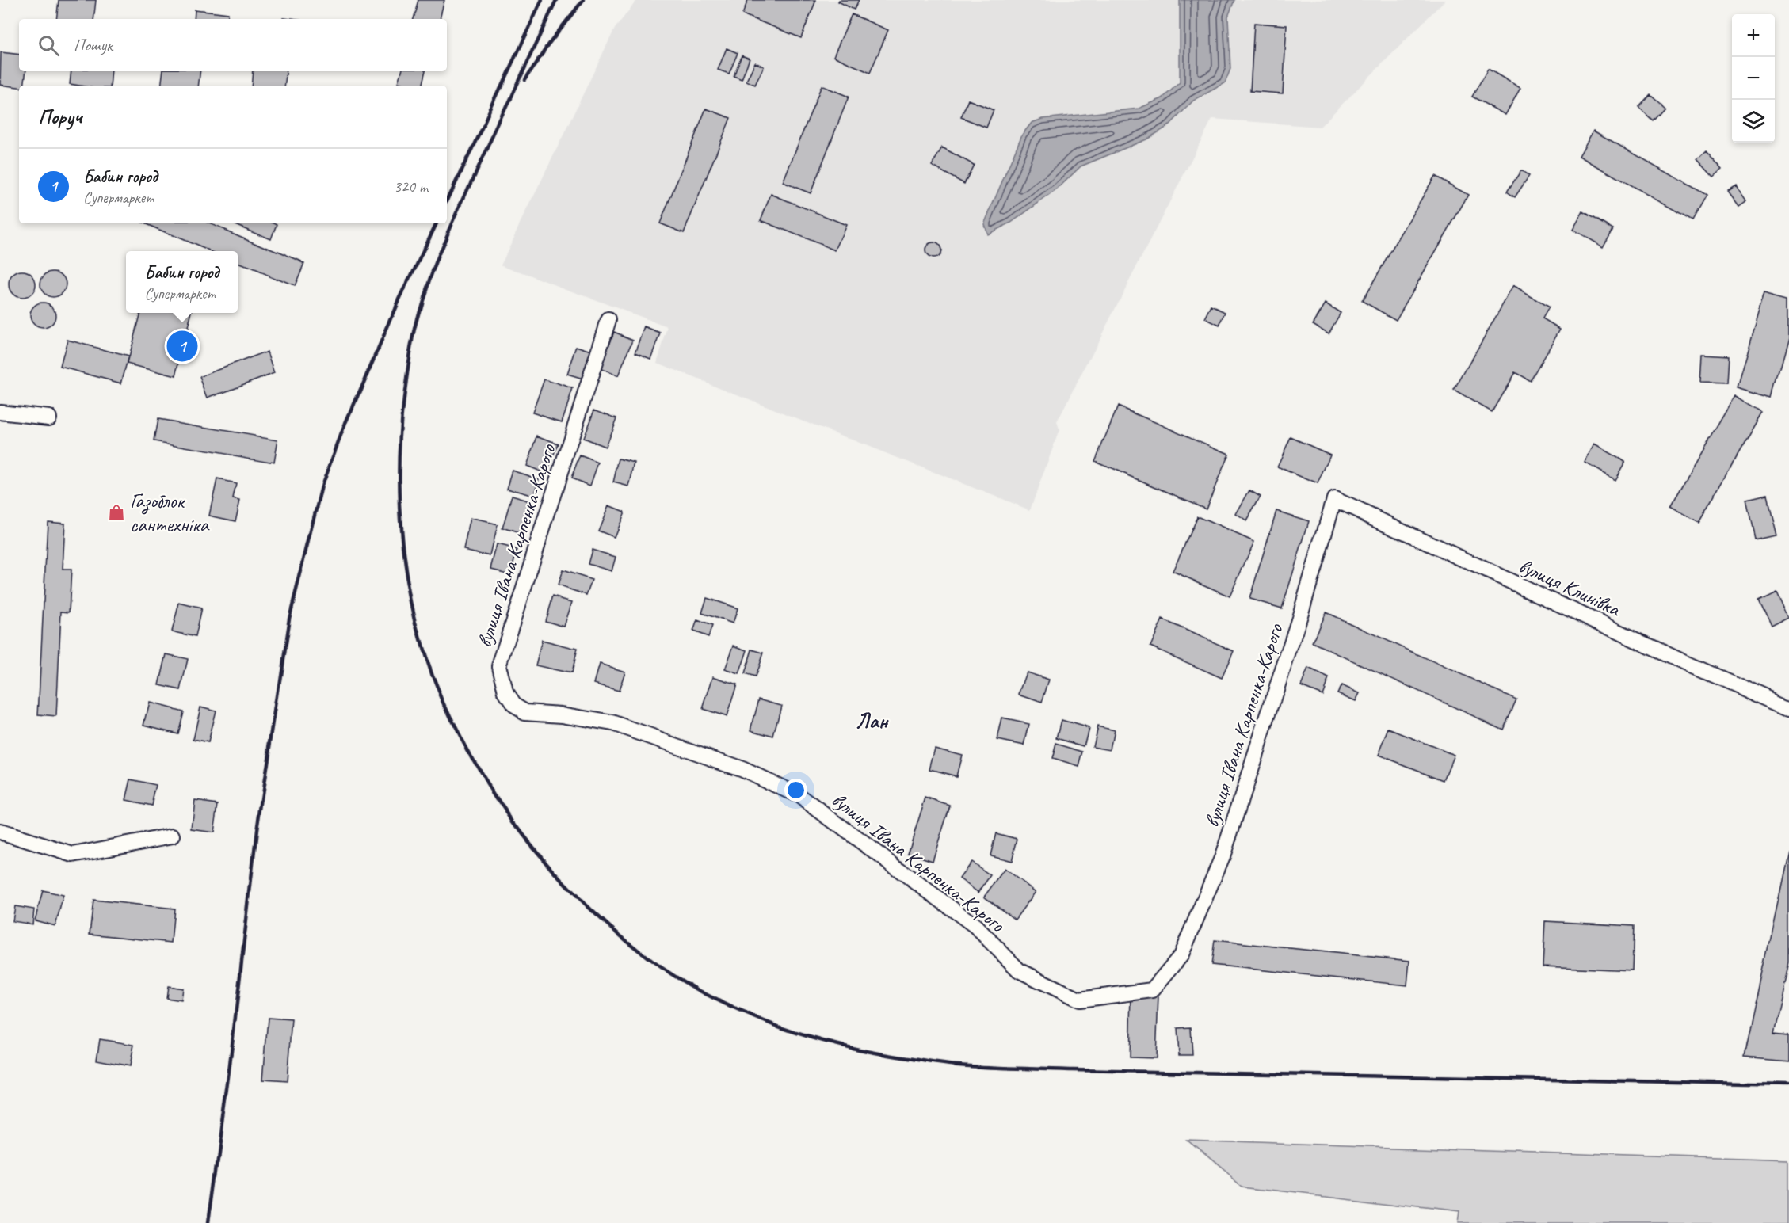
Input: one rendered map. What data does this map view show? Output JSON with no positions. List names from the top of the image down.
{
  "streets": {
    "street": ["вулиця Івана Карпенка-Карого", "вулиця Клинівка"]
  },
  "crossings": [
    ["вулиця Івана Карпенка-Карого", "вулиця Клинівка"]
  ],
  "districts": ["Лан"],
  "places": {
    "shop": ["Газоблок сантехніка"]
  },
  "page": {
    "map_buttons": ["+", "−"],
    "search": "Пошук",
    "heading": "Поруч",
    "list": [
      {
        "mark": "1",
        "name": "Бабин город",
        "note": "Супермаркет",
        "value": "320 m"
      }
    ],
    "popup": ["Бабин город", "Супермаркет"],
    "pins": "1"
  }
}
